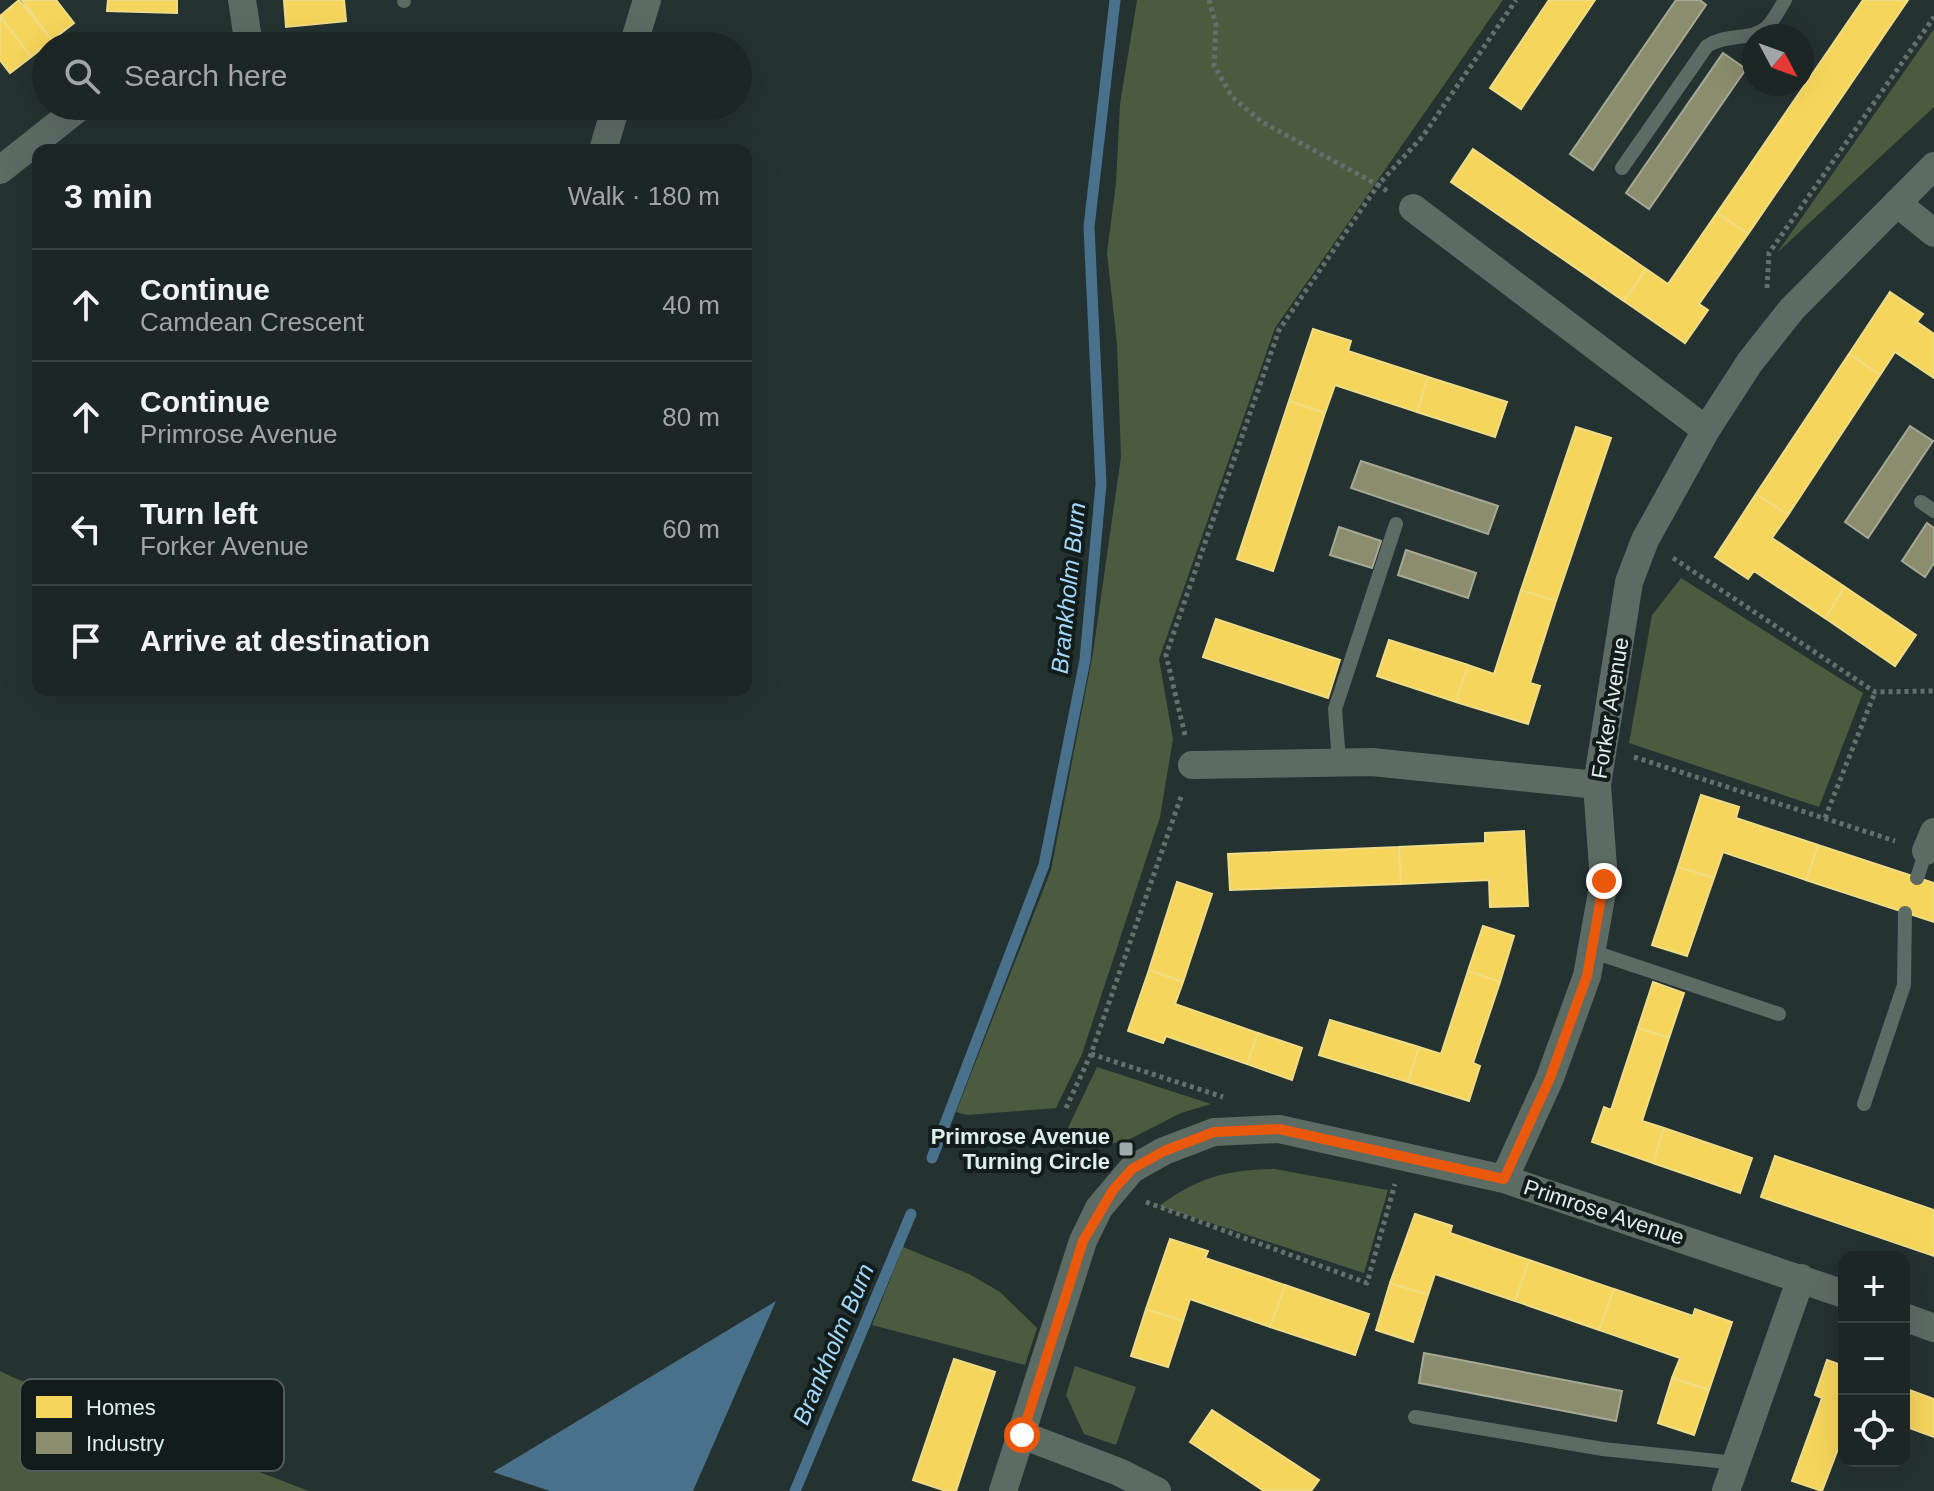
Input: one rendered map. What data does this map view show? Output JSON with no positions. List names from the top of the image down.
{
  "streets": {
    "street": ["Forker Avenue", "Primrose Avenue"]
  },
  "crossings": [
    ["Forker Avenue", "Primrose Avenue"]
  ],
  "water": ["Brankholm Burn"],
  "places": {
    "transit": ["Primrose Avenue Turning Circle"]
  },
  "legend": ["Homes", "Industry"],
  "north": "bottom right",
  "page": {
    "search": "Search here",
    "heading": ["3 min", "Walk · 180 m"],
    "list": [
      ["Continue", "Camdean Crescent", "40 m"],
      ["Continue", "Primrose Avenue", "80 m"],
      ["Turn left", "Forker Avenue", "60 m"],
      "Arrive at destination"
    ],
    "map_buttons": ["+", "−"]
  }
}
